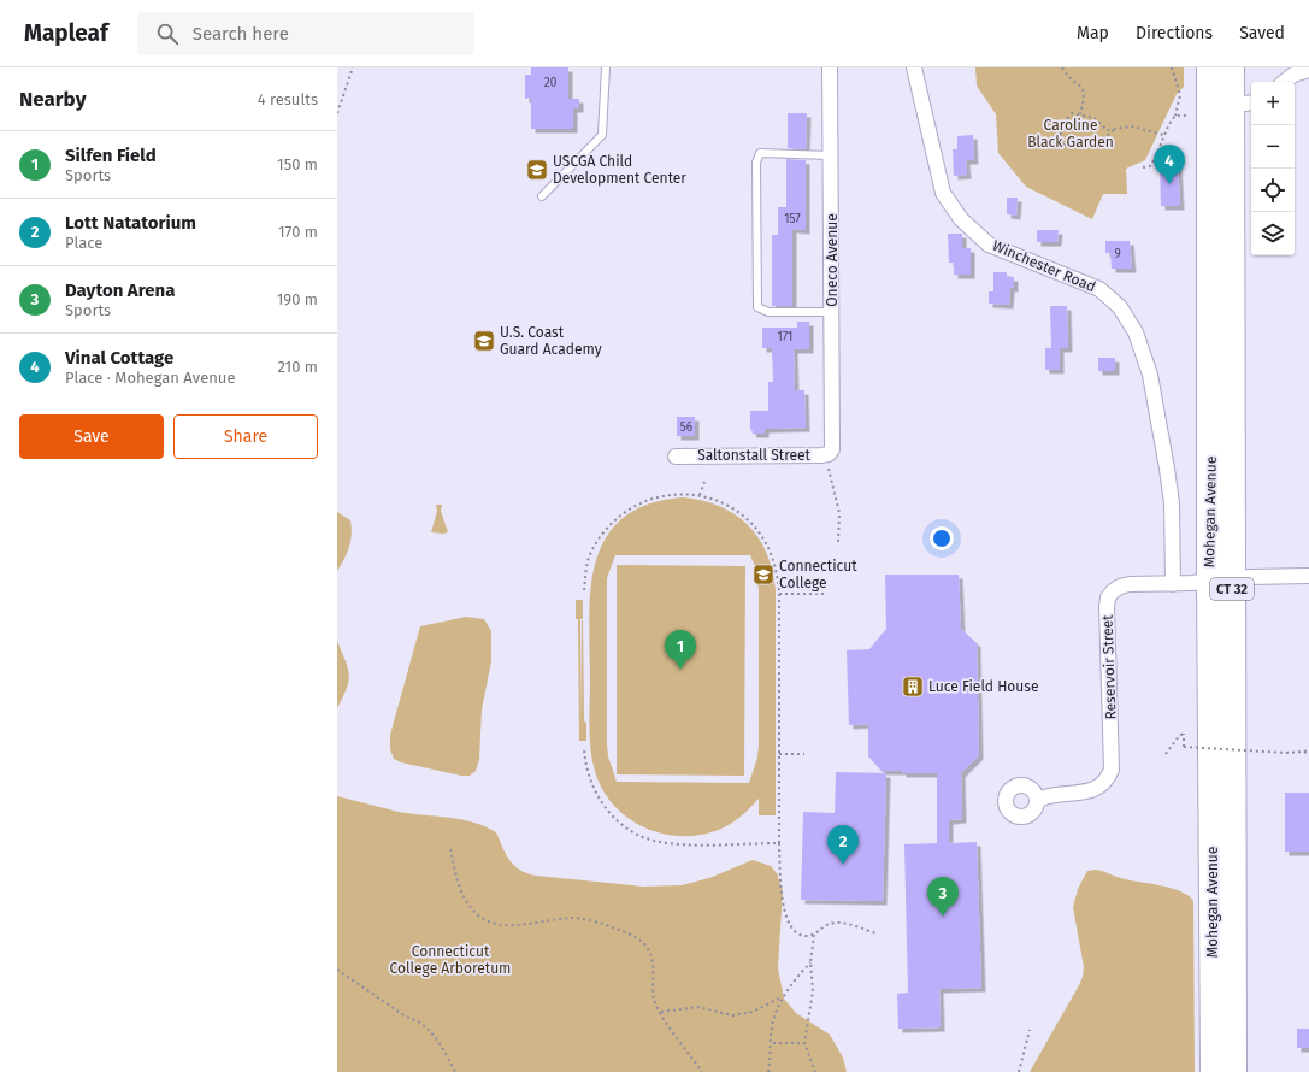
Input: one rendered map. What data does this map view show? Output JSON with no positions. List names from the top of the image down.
{
  "streets": {
    "highway": ["Mohegan Avenue", "CT 32"],
    "street": [
      "Oneco Avenue",
      "Winchester Road",
      "Saltonstall Street",
      "Reservoir Street"
    ]
  },
  "crossings": [
    ["Oneco Avenue", "Saltonstall Street"],
    ["Winchester Road", "Reservoir Street"],
    ["Mohegan Avenue", "Reservoir Street"]
  ],
  "parks": ["Caroline Black Garden", "Connecticut College Arboretum"],
  "places": {
    "school or university": ["USCGA Child Development Center", "U.S. Coast Guard Academy", "Connecticut College"],
    "building": ["Luce Field House"]
  },
  "house_numbers": [
    "20",
    "157",
    "9",
    "171",
    "56"
  ],
  "page": {
    "header": "Mapleaf",
    "search": "Search here",
    "nav": ["Map", "Directions", "Saved"],
    "heading": ["Nearby", "4 results"],
    "map_buttons": ["+", "−"],
    "list": [
      {
        "mark": "1",
        "name": "Silfen Field",
        "note": "Sports",
        "value": "150 m"
      },
      {
        "mark": "2",
        "name": "Lott Natatorium",
        "note": "Place",
        "value": "170 m"
      },
      {
        "mark": "3",
        "name": "Dayton Arena",
        "note": "Sports",
        "value": "190 m"
      },
      {
        "mark": "4",
        "name": "Vinal Cottage",
        "note": "Place · Mohegan Avenue",
        "value": "210 m"
      }
    ],
    "pins": [
      "4",
      "1",
      "2",
      "3"
    ],
    "buttons": ["Save", "Share"]
  }
}
